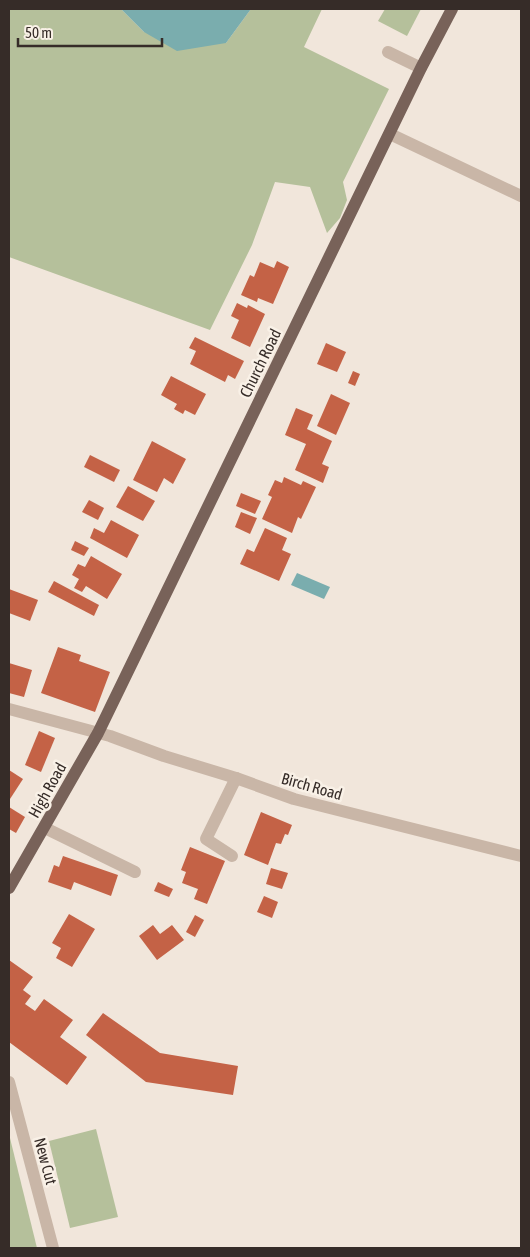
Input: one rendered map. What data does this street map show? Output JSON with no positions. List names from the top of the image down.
{
  "streets": {
    "main road": ["Church Road", "High Road"],
    "street": ["Birch Road", "New Cut"]
  },
  "crossings": [
    ["Church Road", "Birch Road"],
    ["Church Road", "High Road"],
    ["Birch Road", "High Road"]
  ],
  "scale_bar": "50 m"
}
